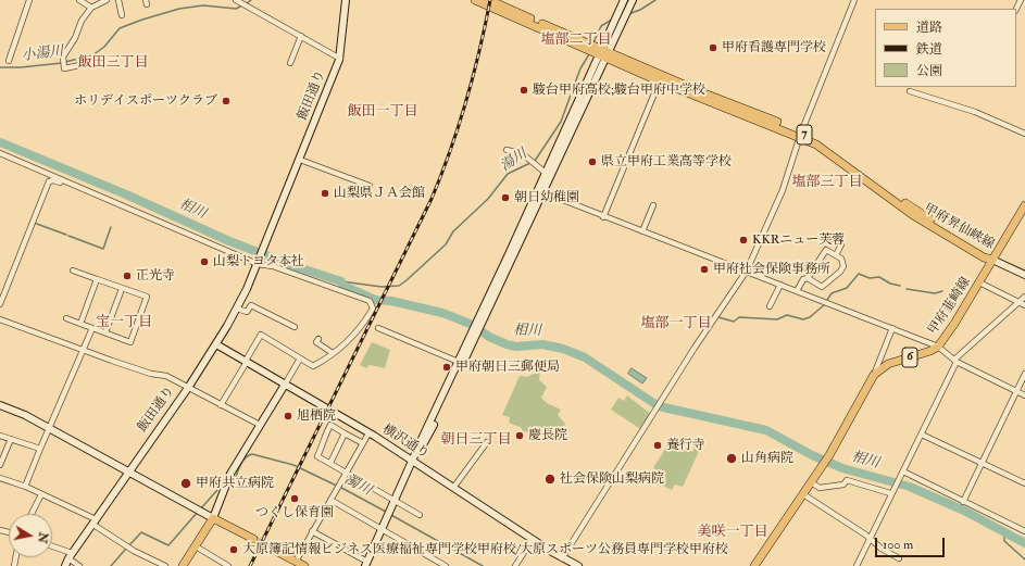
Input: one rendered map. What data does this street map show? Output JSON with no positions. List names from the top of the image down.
{
  "streets": {
    "main road": [
      "7",
      "甲府昇仙峡線",
      "甲府韮崎線",
      "6"
    ],
    "street": ["飯田通り", "横沢通り"]
  },
  "crossings": [
    ["飯田通り", "横沢通り"],
    ["甲府昇仙峡線", "甲府韮崎線"],
    ["甲府韮崎線", "6"]
  ],
  "districts": [
    "塩部二丁目",
    "飯田三丁目",
    "飯田一丁目",
    "塩部三丁目",
    "宝一丁目",
    "塩部一丁目",
    "朝日三丁目",
    "美咲一丁目"
  ],
  "water": [
    "小湯川",
    "湯川",
    "相川",
    "濁川"
  ],
  "places": [
    "甲府看護専門学校",
    "駿台甲府高校;駿台甲府中学校",
    "ホリデイスポーツクラブ",
    "県立甲府工業高等学校",
    "山梨県ＪＡ会館",
    "朝日幼稚園",
    "KKRニュー芙蓉",
    "山梨トヨタ本社",
    "甲府社会保険事務所",
    "正光寺",
    "甲府朝日三郵便局",
    "旭栖院",
    "慶長院",
    "養行寺",
    "山角病院",
    "社会保険山梨病院",
    "甲府共立病院",
    "つくし保育園",
    "大原簿記情報ビジネス医療福祉専門学校甲府校/大原スポーツ公務員専門学校甲府校"
  ],
  "legend": ["道路", "鉄道", "公園"],
  "scale_bar": "100 m",
  "north": "right"
}
